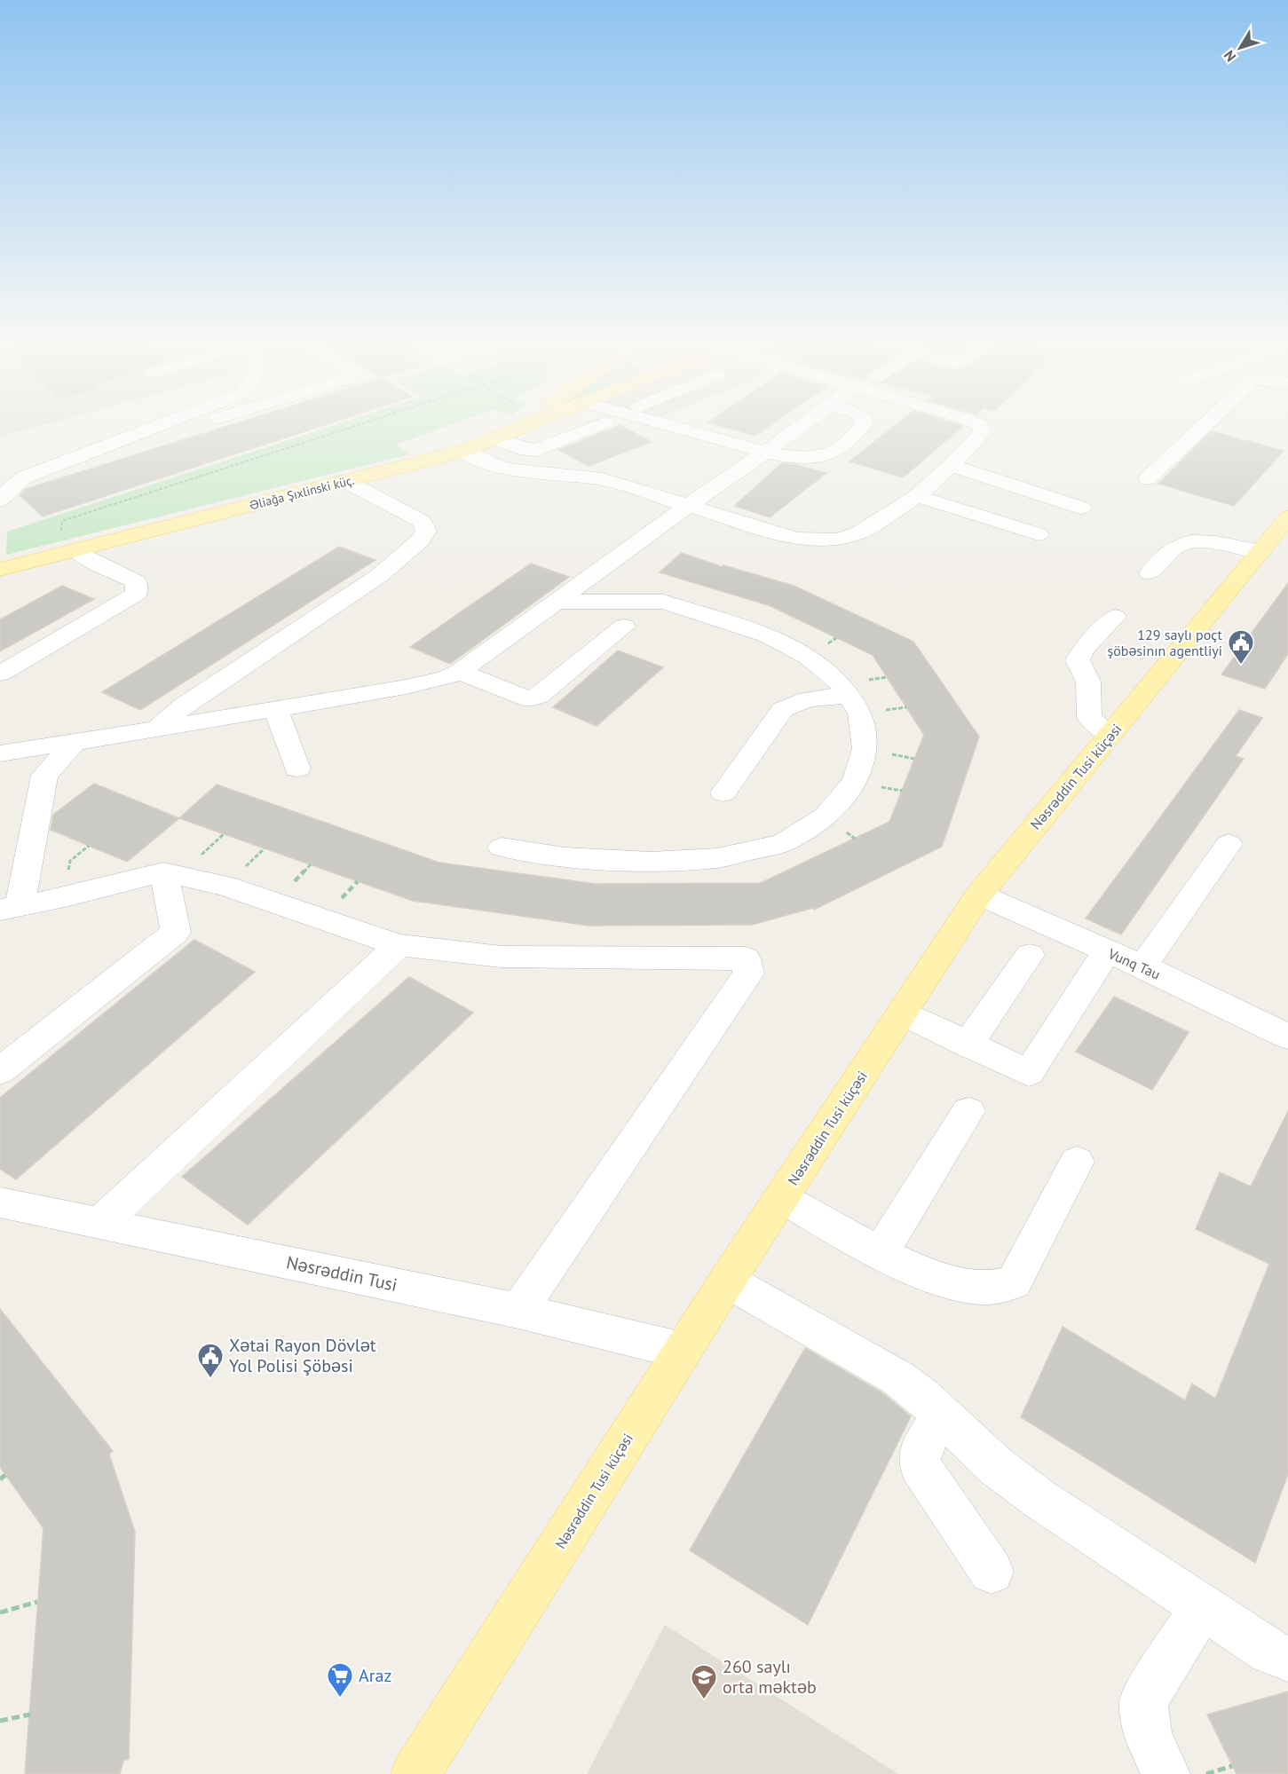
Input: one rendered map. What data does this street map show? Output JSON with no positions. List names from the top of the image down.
{
  "streets": {
    "main road": ["Əliağa Şıxlinski küç.", "Nəsrəddin Tusi küçəsi"],
    "street": ["Vunq Tau", "Nəsrəddin Tusi"]
  },
  "crossings": [
    ["Nəsrəddin Tusi küçəsi", "Vunq Tau"],
    ["Nəsrəddin Tusi küçəsi", "Nəsrəddin Tusi"]
  ],
  "places": {
    "public building": ["129 saylı poçt şöbəsinın agentliyi", "Xətai Rayon Dövlət Yol Polisi Şöbəsi"],
    "supermarket": ["Araz"],
    "school or university": ["260 saylı orta məktəb"]
  },
  "north": "bottom left"
}
